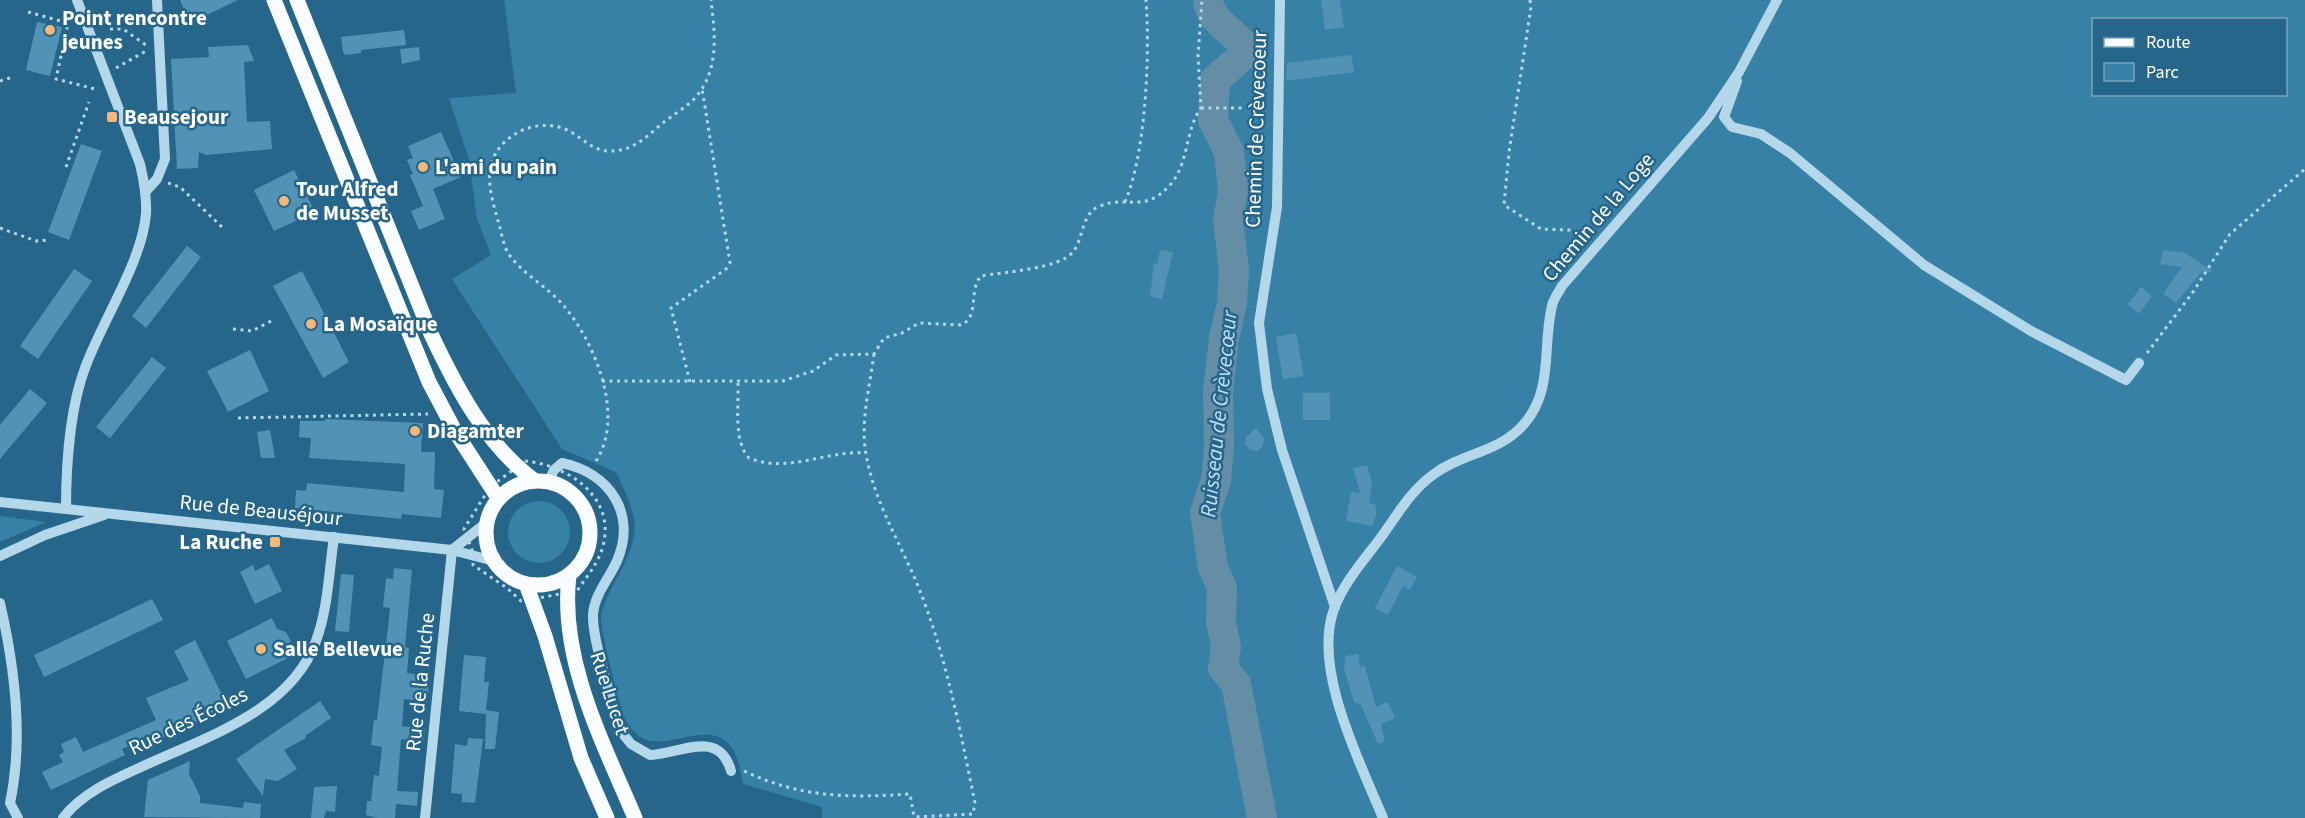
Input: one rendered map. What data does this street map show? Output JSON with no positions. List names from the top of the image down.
{
  "streets": {
    "main road": ["Rue Lucet"],
    "street": [
      "Chemin de Crèvecoeur",
      "Chemin de la Loge",
      "Rue de Beauséjour",
      "Rue de la Ruche",
      "Rue des Écoles"
    ]
  },
  "crossings": [
    ["Chemin de Crèvecoeur", "Chemin de la Loge"],
    ["Rue de Beauséjour", "Rue de la Ruche"],
    ["Rue de Beauséjour", "Rue Lucet"],
    ["Rue de Beauséjour", "Rue des Écoles"]
  ],
  "water": ["Ruisseau de Crèvecœur"],
  "places": {
    "other": [
      "Point rencontre jeunes",
      "L'ami du pain",
      "Tour Alfred de Musset",
      "La Mosaïque",
      "Diagamter",
      "Salle Bellevue"
    ],
    "transit": ["Beausejour", "La Ruche"]
  },
  "legend": ["Route", "Parc"]
}
